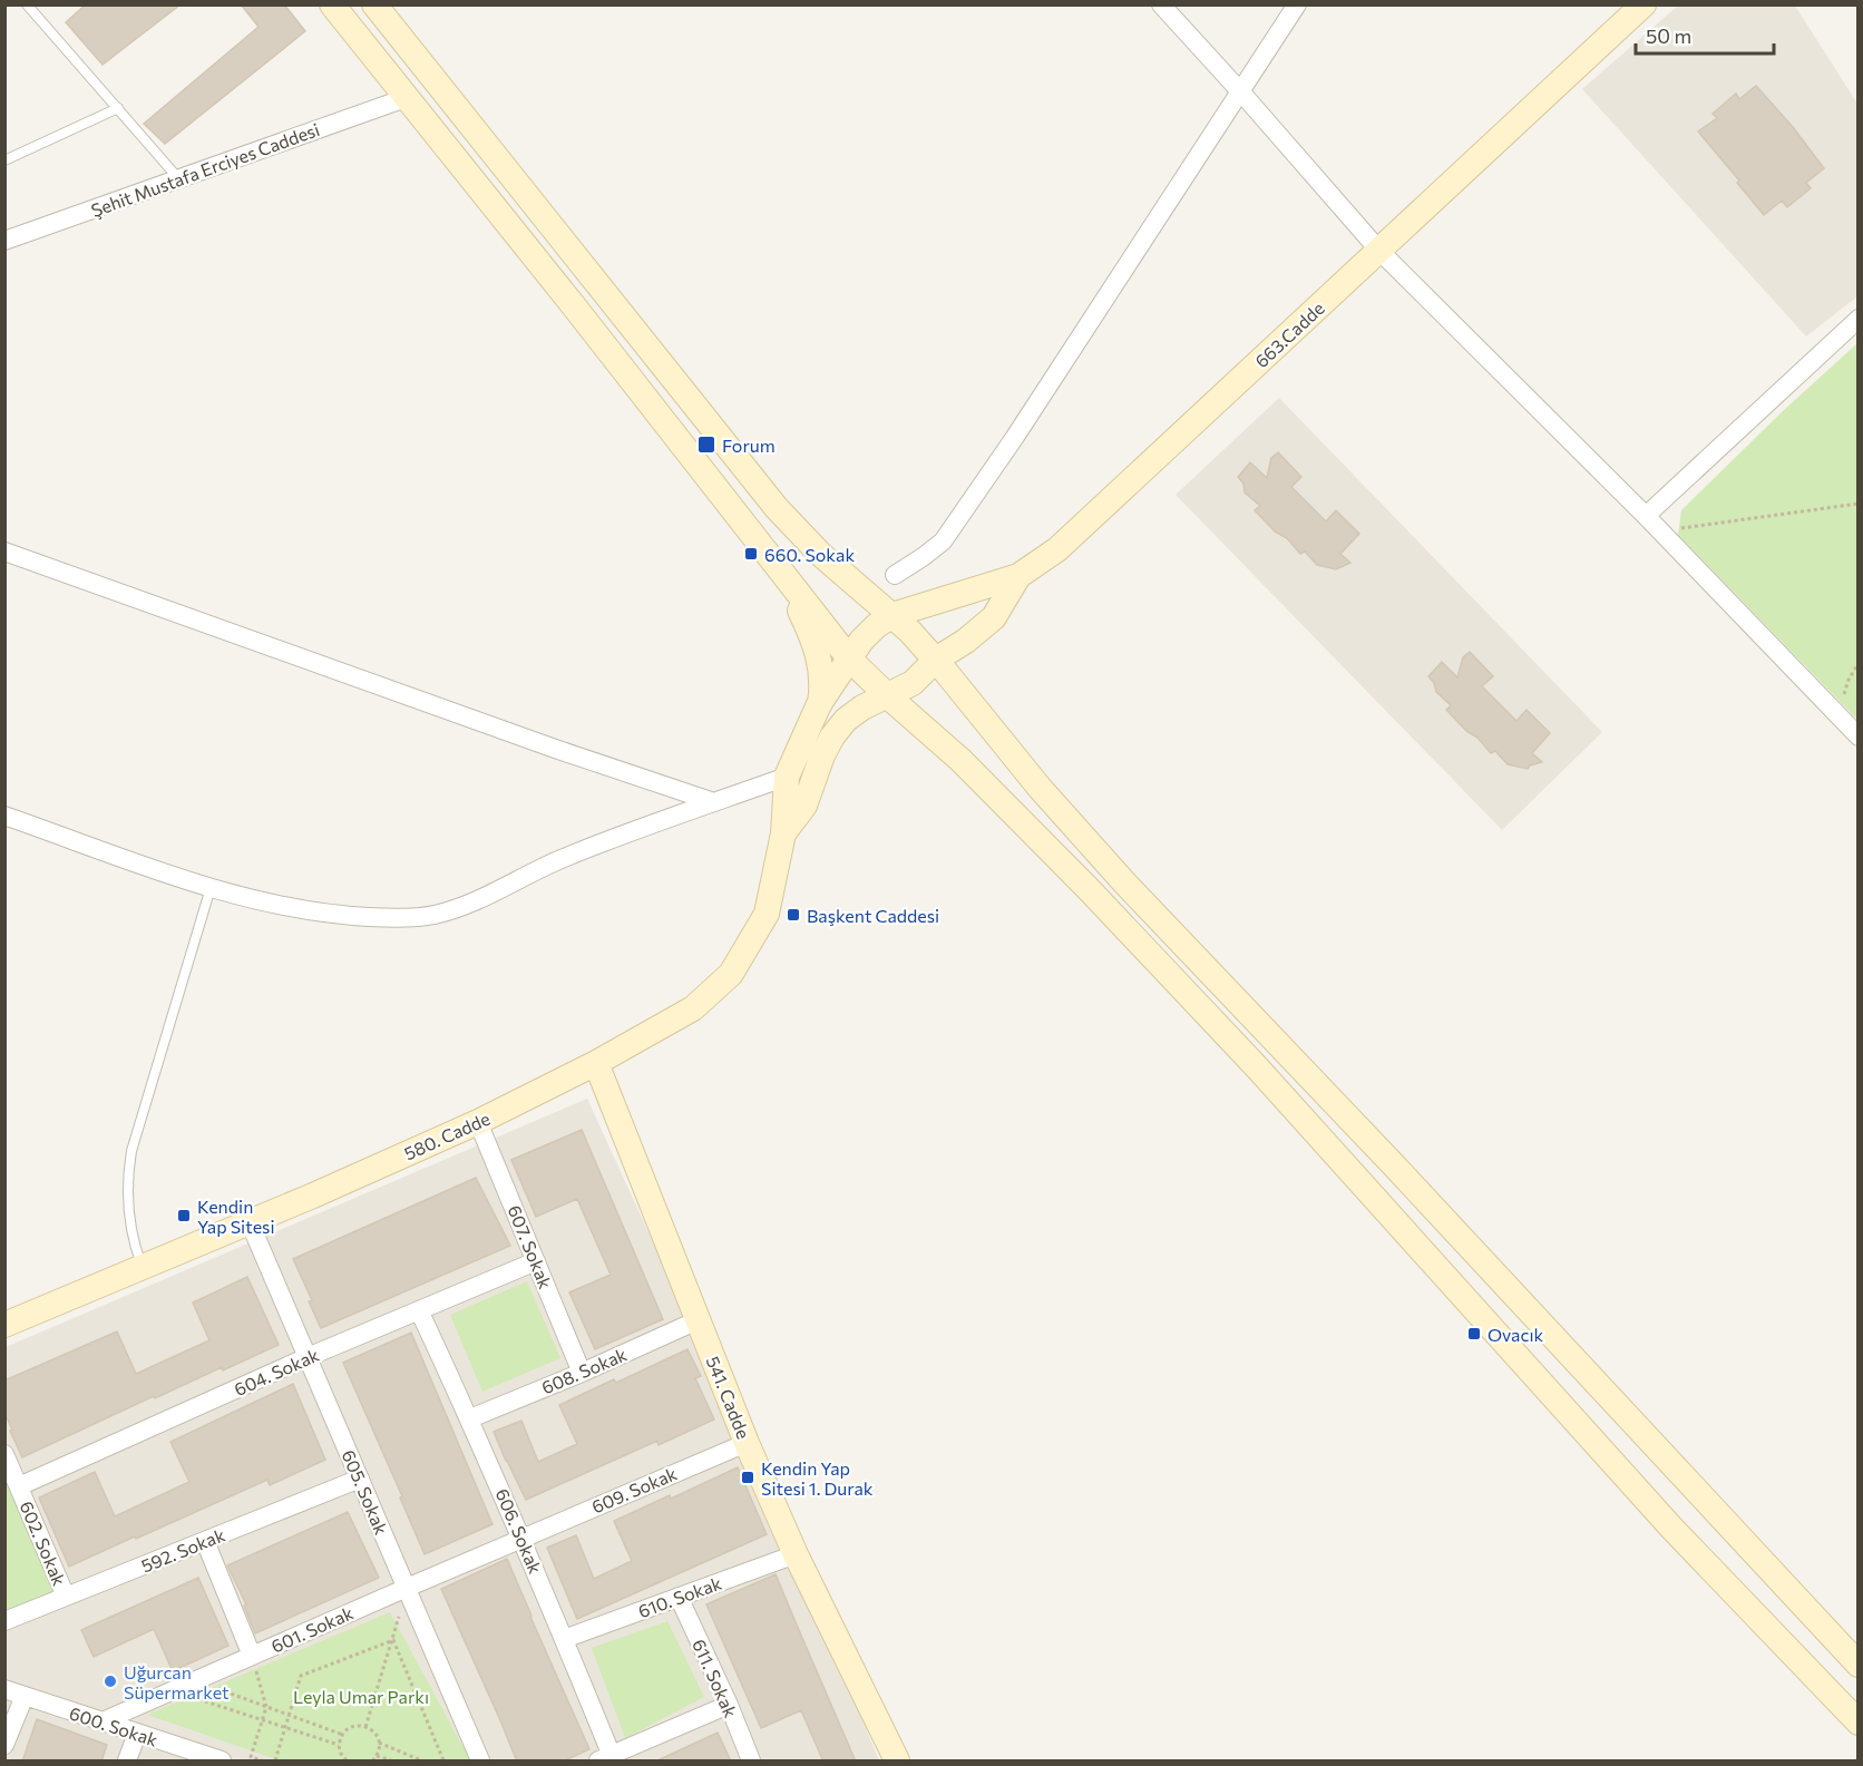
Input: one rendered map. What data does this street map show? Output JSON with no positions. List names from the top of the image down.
{
  "streets": {
    "main road": ["663.Cadde", "580. Cadde", "541. Cadde"],
    "street": [
      "Şehit Mustafa Erciyes Caddesi",
      "607. Sokak",
      "608. Sokak",
      "604. Sokak",
      "609. Sokak",
      "605. Sokak",
      "606. Sokak",
      "602. Sokak",
      "592. Sokak",
      "610. Sokak",
      "601. Sokak",
      "611. Sokak",
      "600. Sokak"
    ]
  },
  "crossings": [
    ["663.Cadde", "580. Cadde"],
    ["580. Cadde", "607. Sokak"],
    ["580. Cadde", "541. Cadde"],
    ["580. Cadde", "605. Sokak"],
    ["607. Sokak", "608. Sokak"],
    ["607. Sokak", "604. Sokak"],
    ["608. Sokak", "541. Cadde"],
    ["608. Sokak", "606. Sokak"],
    ["604. Sokak", "605. Sokak"],
    ["604. Sokak", "606. Sokak"],
    ["604. Sokak", "602. Sokak"],
    ["541. Cadde", "609. Sokak"],
    ["541. Cadde", "610. Sokak"],
    ["609. Sokak", "606. Sokak"],
    ["609. Sokak", "601. Sokak"],
    ["605. Sokak", "592. Sokak"],
    ["605. Sokak", "601. Sokak"],
    ["606. Sokak", "610. Sokak"],
    ["606. Sokak", "601. Sokak"],
    ["602. Sokak", "592. Sokak"],
    ["610. Sokak", "611. Sokak"],
    ["601. Sokak", "600. Sokak"]
  ],
  "parks": ["Leyla Umar Parkı"],
  "places": {
    "transit": [
      "Forum",
      "660. Sokak",
      "Başkent Caddesi",
      "Kendin Yap Sitesi",
      "Ovacık",
      "Kendin Yap Sitesi 1. Durak"
    ],
    "other": ["Uğurcan Süpermarket"]
  },
  "scale_bar": "50 m"
}
